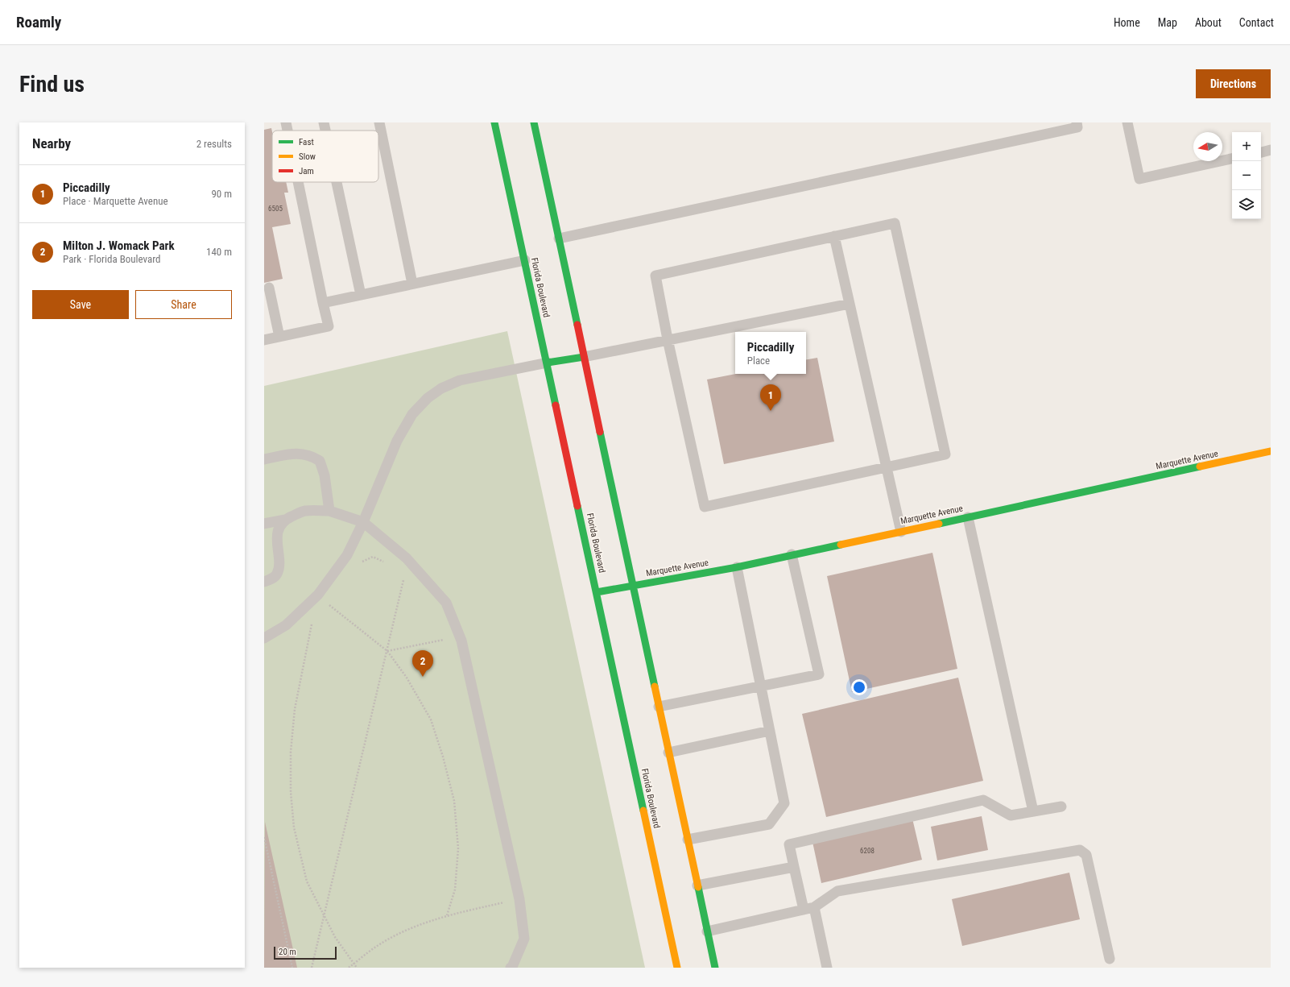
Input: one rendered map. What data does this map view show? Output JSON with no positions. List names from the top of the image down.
{
  "streets": {
    "main road": ["Florida Boulevard", "Marquette Avenue"]
  },
  "crossings": [
    ["Florida Boulevard", "Marquette Avenue"]
  ],
  "house_numbers": ["6505", "6208"],
  "legend": ["Fast", "Slow", "Jam"],
  "scale_bar": "20 m",
  "north": "left",
  "page": {
    "header": "Roamly",
    "nav": [
      "Home",
      "Map",
      "About",
      "Contact"
    ],
    "buttons": [
      "Directions",
      ["Save", "Share"]
    ],
    "title": "Find us",
    "heading": ["Nearby", "2 results"],
    "map_buttons": ["+", "−"],
    "list": [
      {
        "mark": "1",
        "name": "Piccadilly",
        "note": "Place · Marquette Avenue",
        "value": "90 m"
      },
      {
        "mark": "2",
        "name": "Milton J. Womack Park",
        "note": "Park · Florida Boulevard",
        "value": "140 m"
      }
    ],
    "popup": ["Piccadilly", "Place"],
    "pins": ["1", "2"],
    "scale": "20 m"
  }
}
